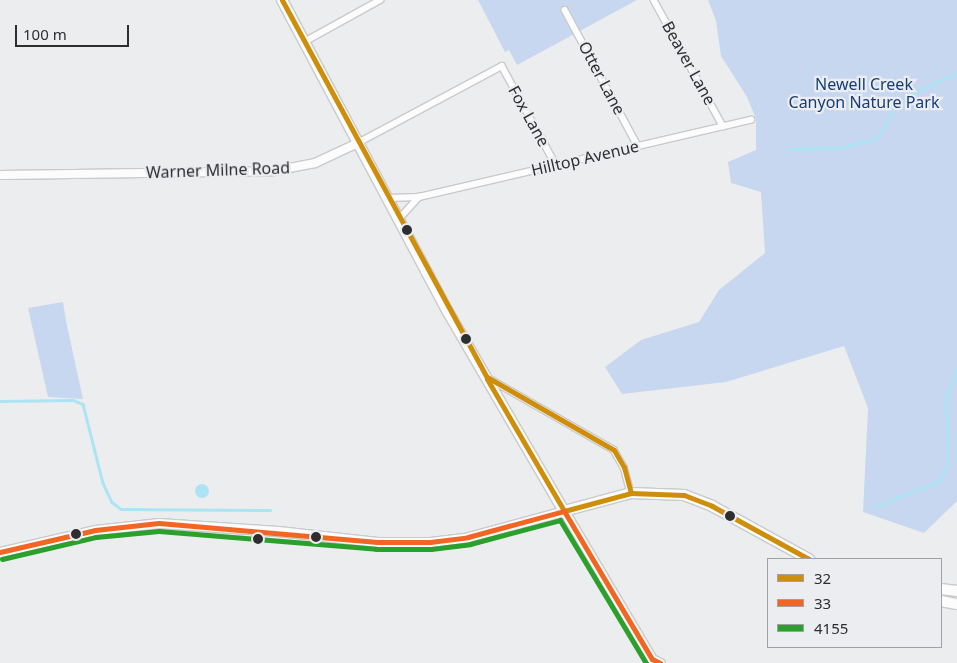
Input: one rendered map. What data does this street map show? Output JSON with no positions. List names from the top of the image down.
{
  "streets": {
    "street": [
      "Beaver Lane",
      "Otter Lane",
      "Fox Lane",
      "Hilltop Avenue",
      "Warner Milne Road"
    ]
  },
  "crossings": [
    ["Beaver Lane", "Hilltop Avenue"],
    ["Otter Lane", "Hilltop Avenue"],
    ["Fox Lane", "Hilltop Avenue"],
    ["Fox Lane", "Warner Milne Road"]
  ],
  "parks": ["Newell Creek Canyon Nature Park"],
  "lines": ["transit line 32", "transit line 33", "transit line 4155"],
  "legend": ["32", "33", "4155"],
  "scale_bar": "100 m"
}
